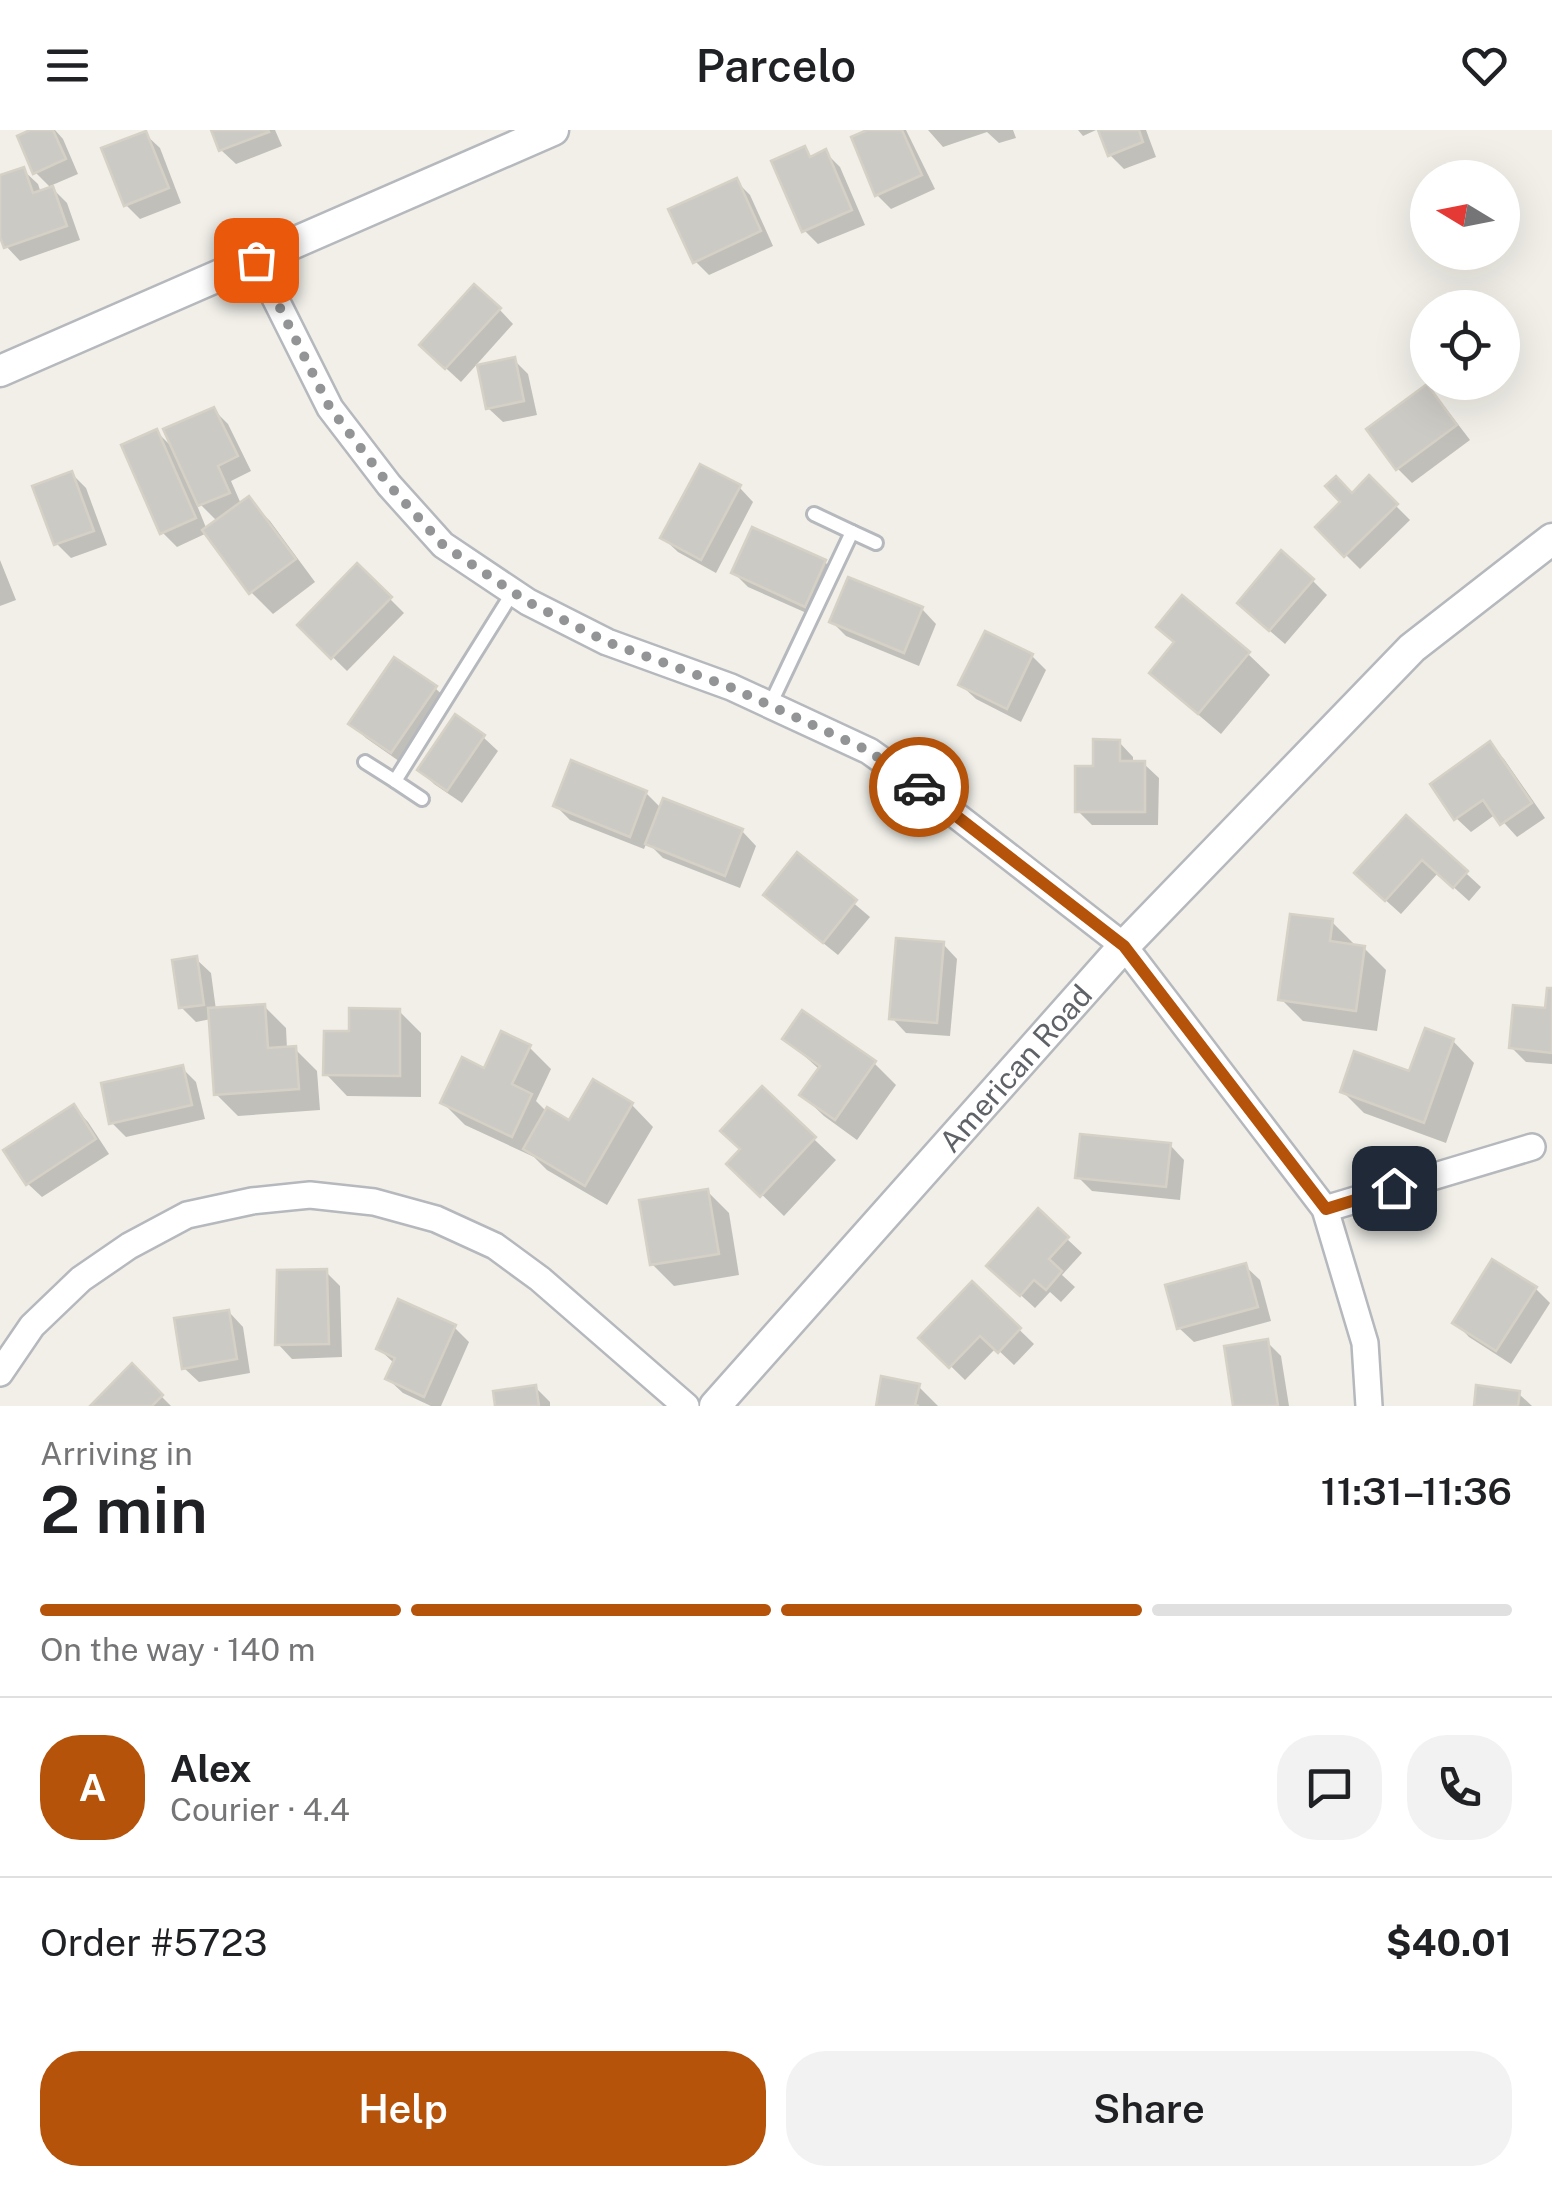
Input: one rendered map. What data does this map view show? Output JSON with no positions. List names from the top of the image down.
{
  "streets": {
    "street": ["American Road"]
  },
  "north": "left",
  "page": {
    "header": "Parcelo",
    "heading": ["2 min", "Arriving in", "11:31–11:36"],
    "panel": [
      "Alex",
      "Courier · 4.4",
      "Order #5723",
      "$40.01"
    ],
    "bar": "On the way · 140 m",
    "round": "A",
    "buttons": ["Help", "Share"]
  }
}
